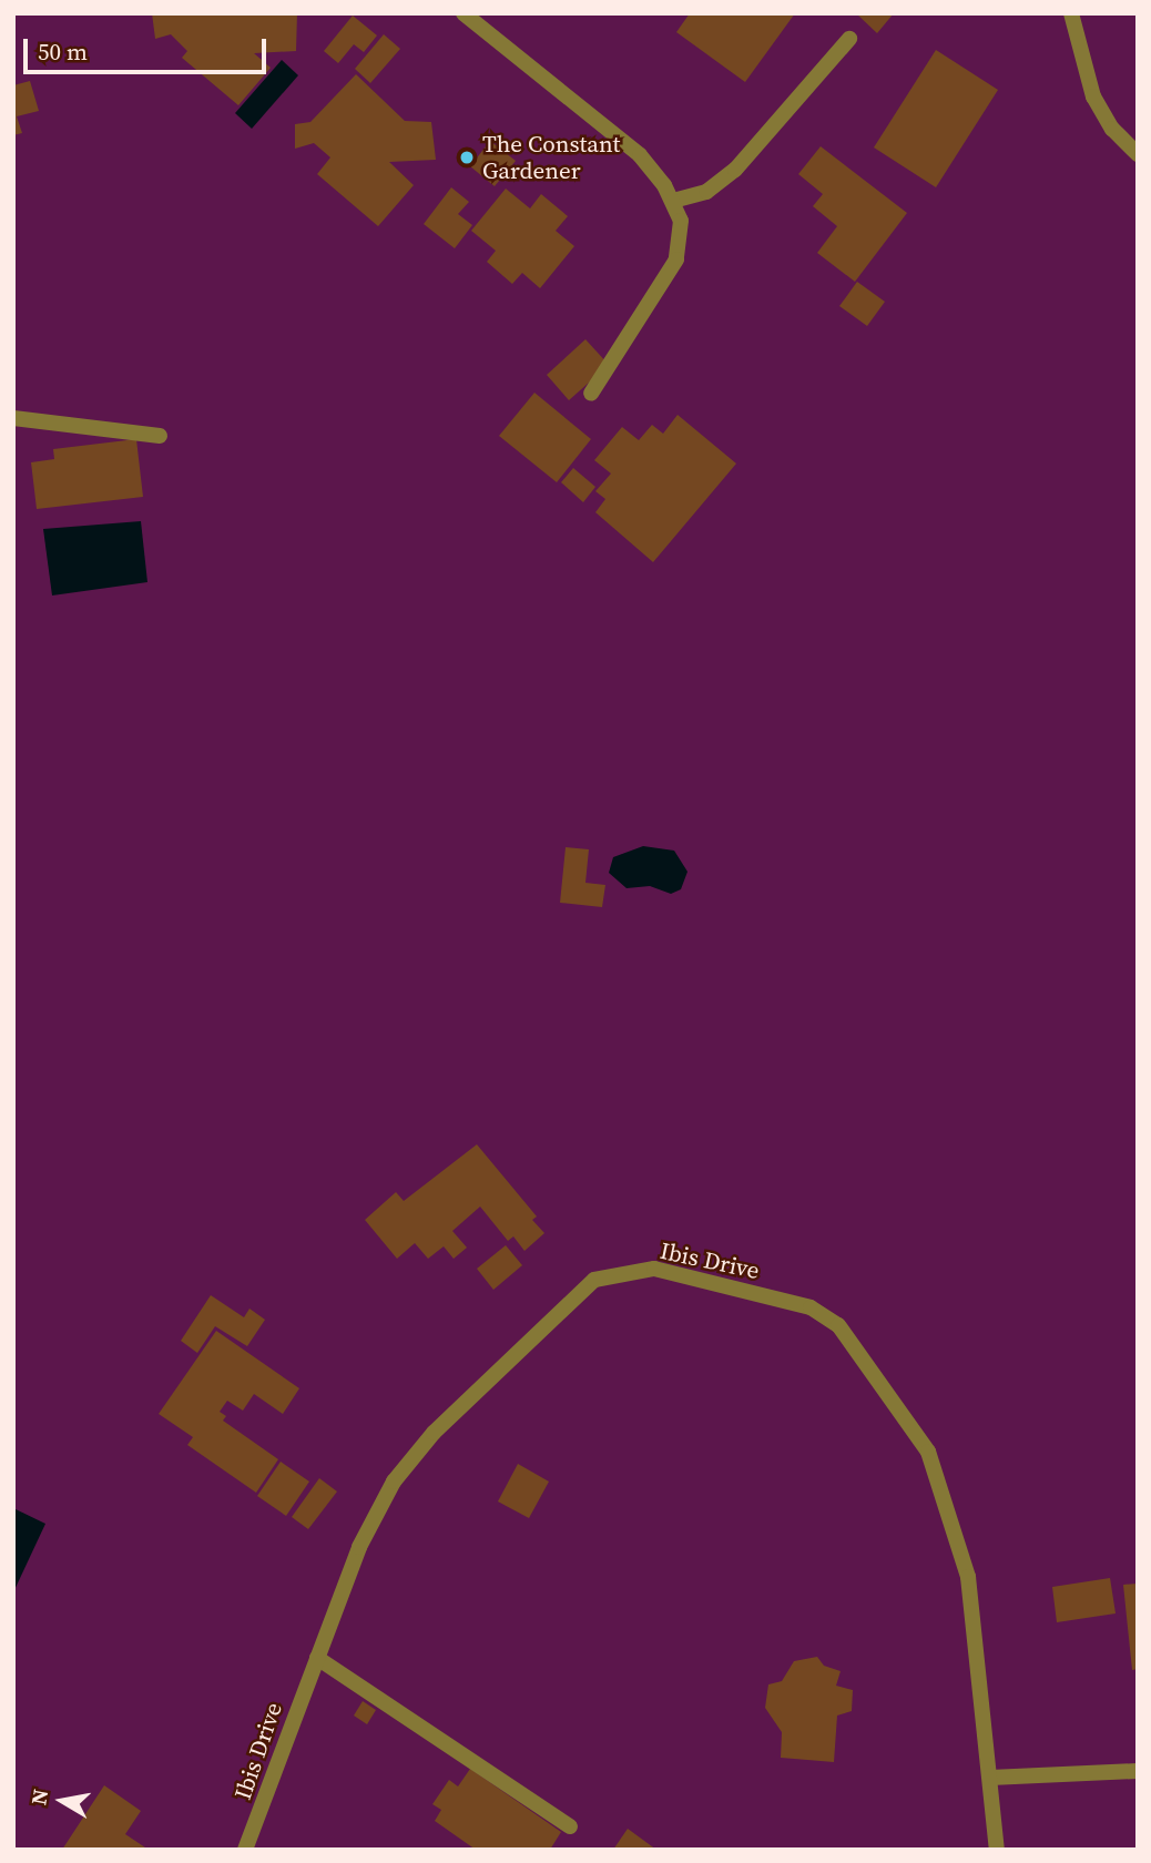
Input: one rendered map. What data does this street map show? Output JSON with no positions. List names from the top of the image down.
{
  "streets": {
    "street": ["Ibis Drive"]
  },
  "places": ["The Constant Gardener"],
  "scale_bar": "50 m",
  "north": "left"
}
